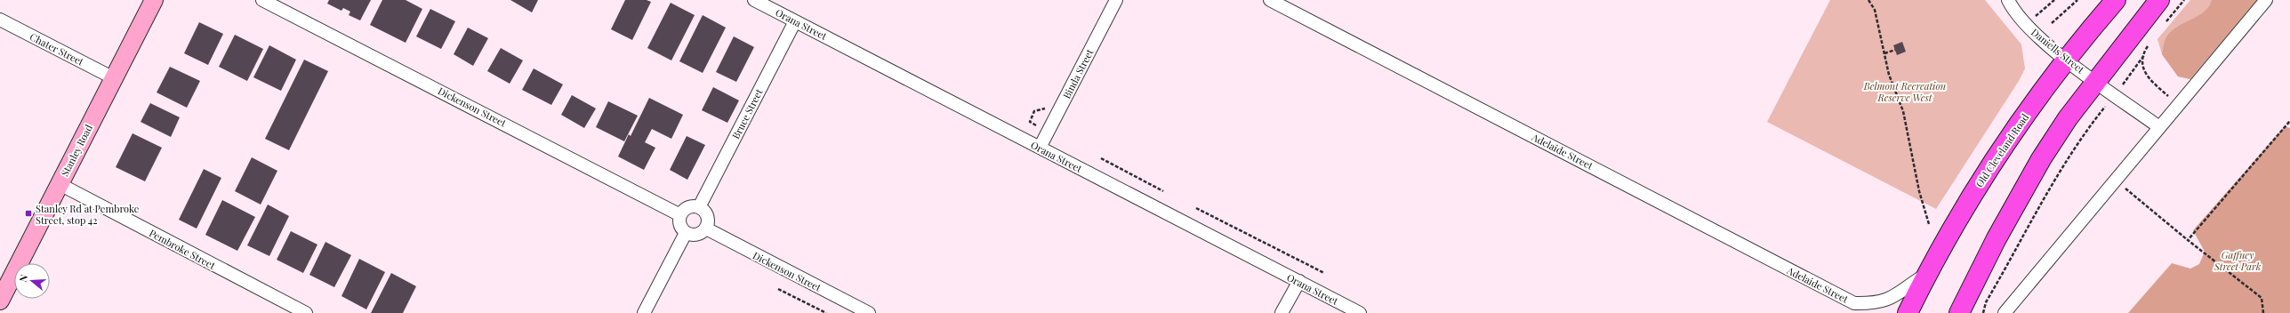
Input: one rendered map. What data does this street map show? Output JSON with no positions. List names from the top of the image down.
{
  "streets": {
    "highway": ["Old Cleveland Road"],
    "main road": ["Stanley Road"],
    "street": [
      "Orana Street",
      "Chater Street",
      "Daniells Street",
      "Binda Street",
      "Dickenson Street",
      "Bruce Street",
      "Adelaide Street",
      "Pembroke Street"
    ]
  },
  "crossings": [
    ["Orana Street", "Binda Street"],
    ["Orana Street", "Bruce Street"],
    ["Chater Street", "Stanley Road"],
    ["Daniells Street", "Old Cleveland Road"],
    ["Dickenson Street", "Bruce Street"],
    ["Stanley Road", "Pembroke Street"],
    ["Old Cleveland Road", "Adelaide Street"]
  ],
  "parks": ["Belmont Recreation Reserve West", "Gaffney Street Park"],
  "places": {
    "transit": ["Stanley Rd at Pembroke Street, stop 42"]
  },
  "north": "left"
}
